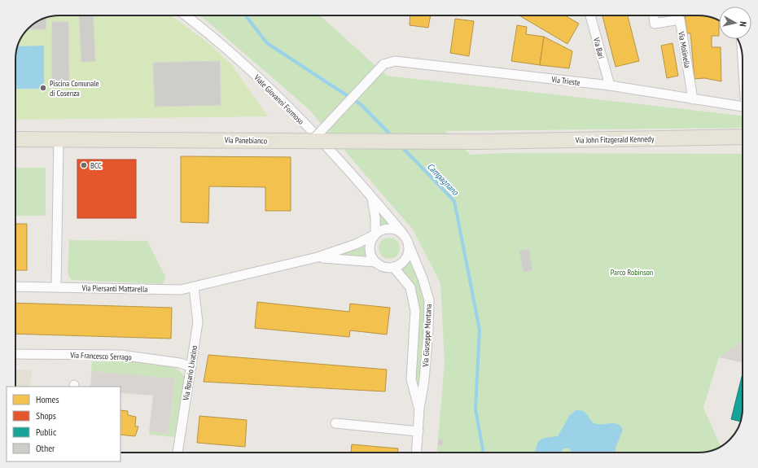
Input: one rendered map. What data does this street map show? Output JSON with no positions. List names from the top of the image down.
{
  "streets": {
    "main road": ["Via John Fitzgerald Kennedy", "Via Panebianco"],
    "street": [
      "Via Bari",
      "Via Molinella",
      "Via Trieste",
      "Viale Giovanni Formoso",
      "Via Piersanti Mattarella",
      "Via Giuseppe Montana",
      "Via Francesco Serrago",
      "Via Rosario Livatino"
    ]
  },
  "crossings": [
    ["Via Bari", "Via Trieste"],
    ["Via Molinella", "Via Trieste"],
    ["Via Trieste", "Via Panebianco"],
    ["Viale Giovanni Formoso", "Via Piersanti Mattarella"],
    ["Viale Giovanni Formoso", "Via Giuseppe Montana"],
    ["Via John Fitzgerald Kennedy", "Via Panebianco"],
    ["Via Piersanti Mattarella", "Via Giuseppe Montana"],
    ["Via Piersanti Mattarella", "Via Rosario Livatino"],
    ["Via Francesco Serrago", "Via Rosario Livatino"]
  ],
  "water": ["Campagnano"],
  "parks": ["Parco Robinson"],
  "places": ["Piscina Comunale di Cosenza", "BCC"],
  "legend": [
    "Homes",
    "Shops",
    "Public",
    "Other"
  ],
  "north": "right"
}
